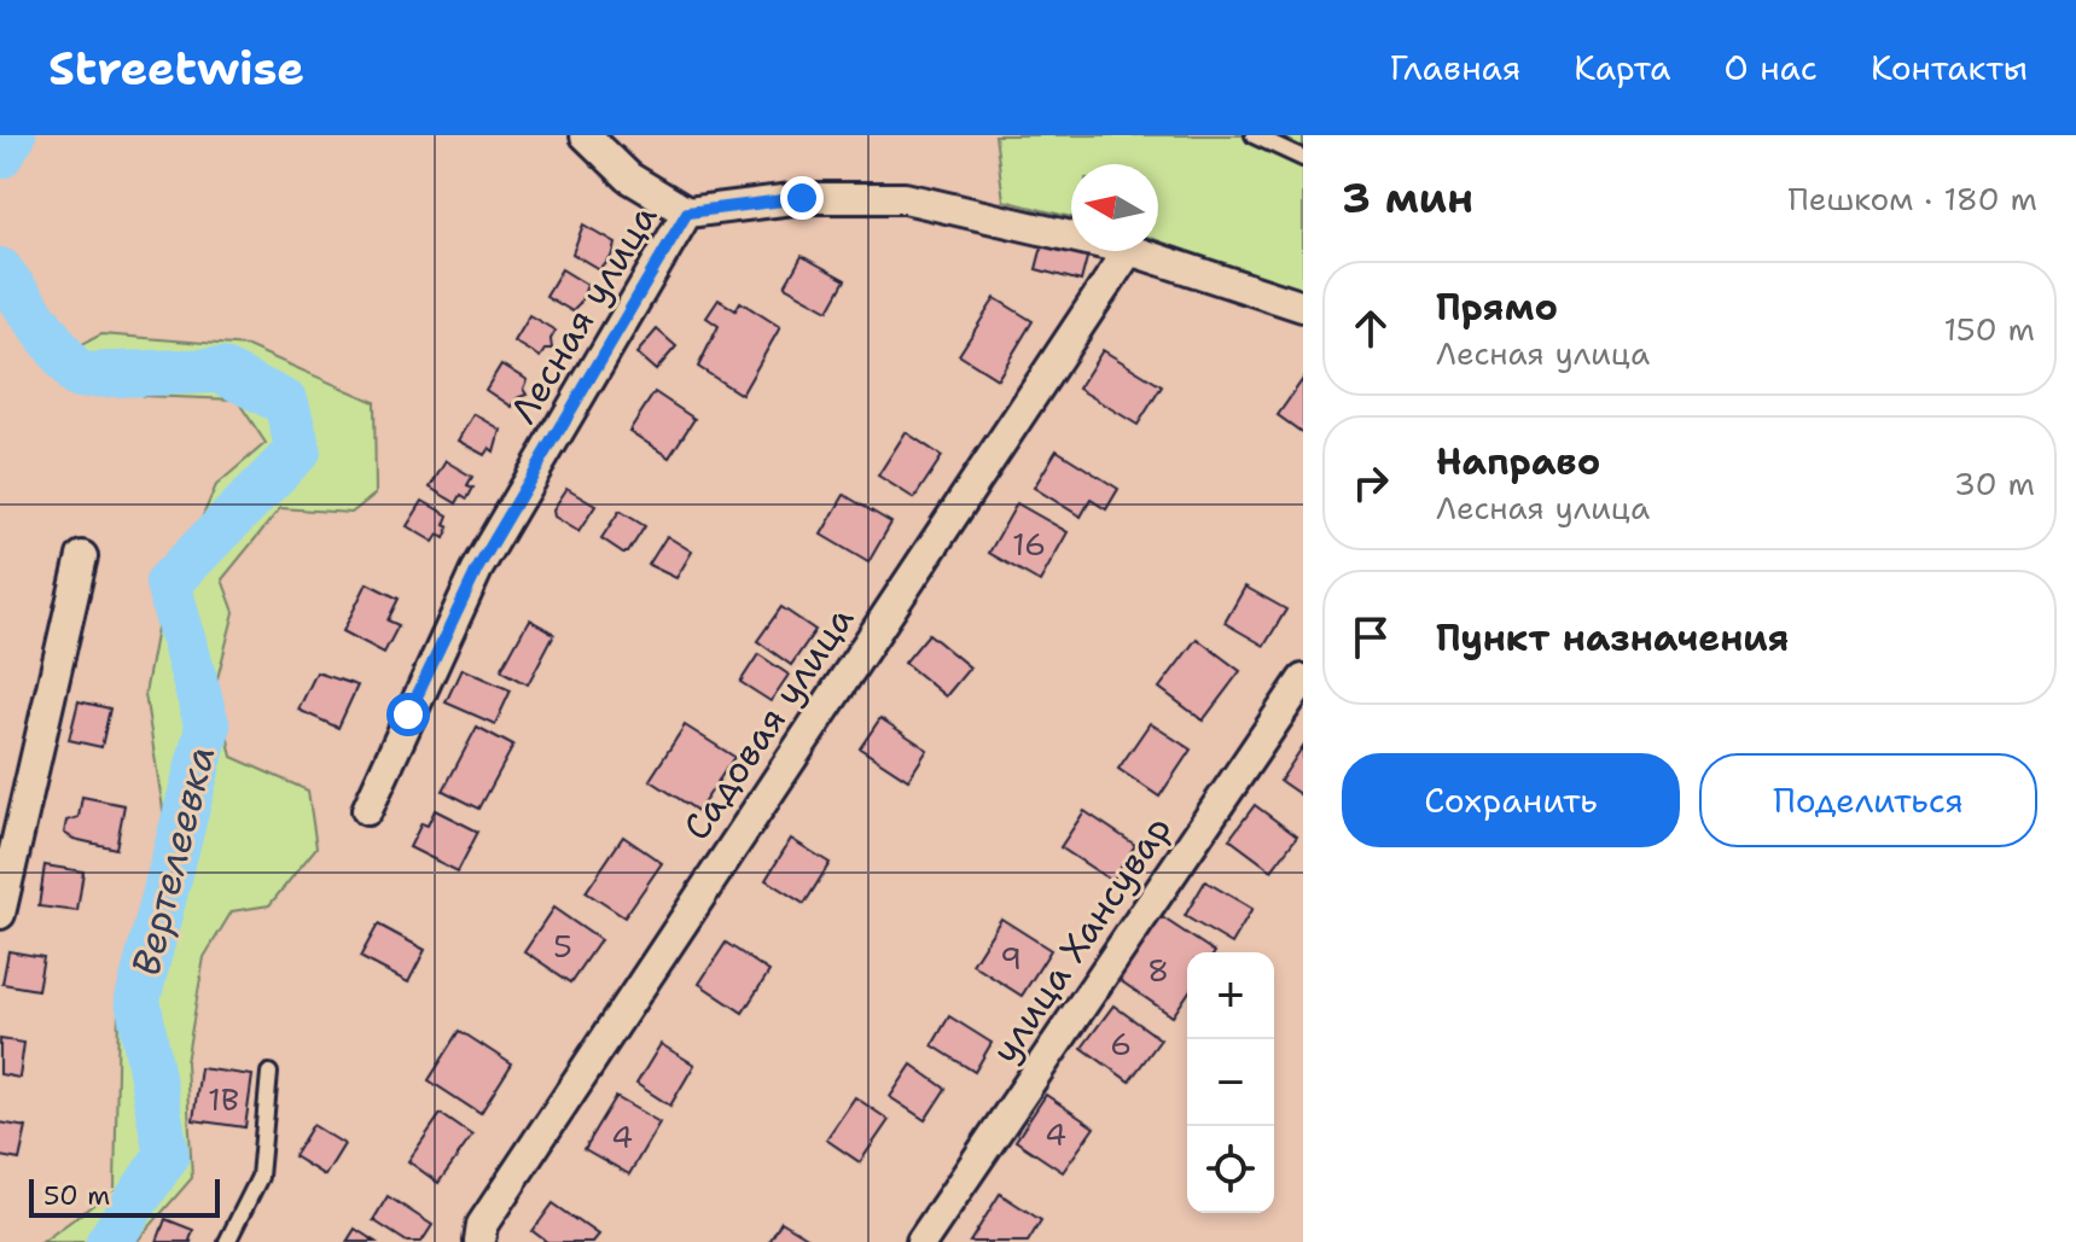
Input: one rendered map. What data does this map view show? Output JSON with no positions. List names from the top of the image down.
{
  "streets": {
    "street": ["Лесная улица", "Садовая улица", "улица Хансувар"]
  },
  "water": ["Вертелеевка"],
  "house_numbers": [
    "16",
    "5",
    "9",
    "8",
    "6",
    "1В",
    "4",
    "4"
  ],
  "scale_bar": "50 m",
  "north": "left",
  "page": {
    "header": "Streetwise",
    "nav": [
      "Главная",
      "Карта",
      "О нас",
      "Контакты"
    ],
    "heading": ["3 мин", "Пешком · 180 m"],
    "list": [
      ["Прямо", "Лесная улица", "150 m"],
      ["Направо", "Лесная улица", "30 m"],
      "Пункт назначения"
    ],
    "buttons": ["Сохранить", "Поделиться"],
    "map_buttons": ["+", "−"],
    "scale": "50 m"
  }
}
